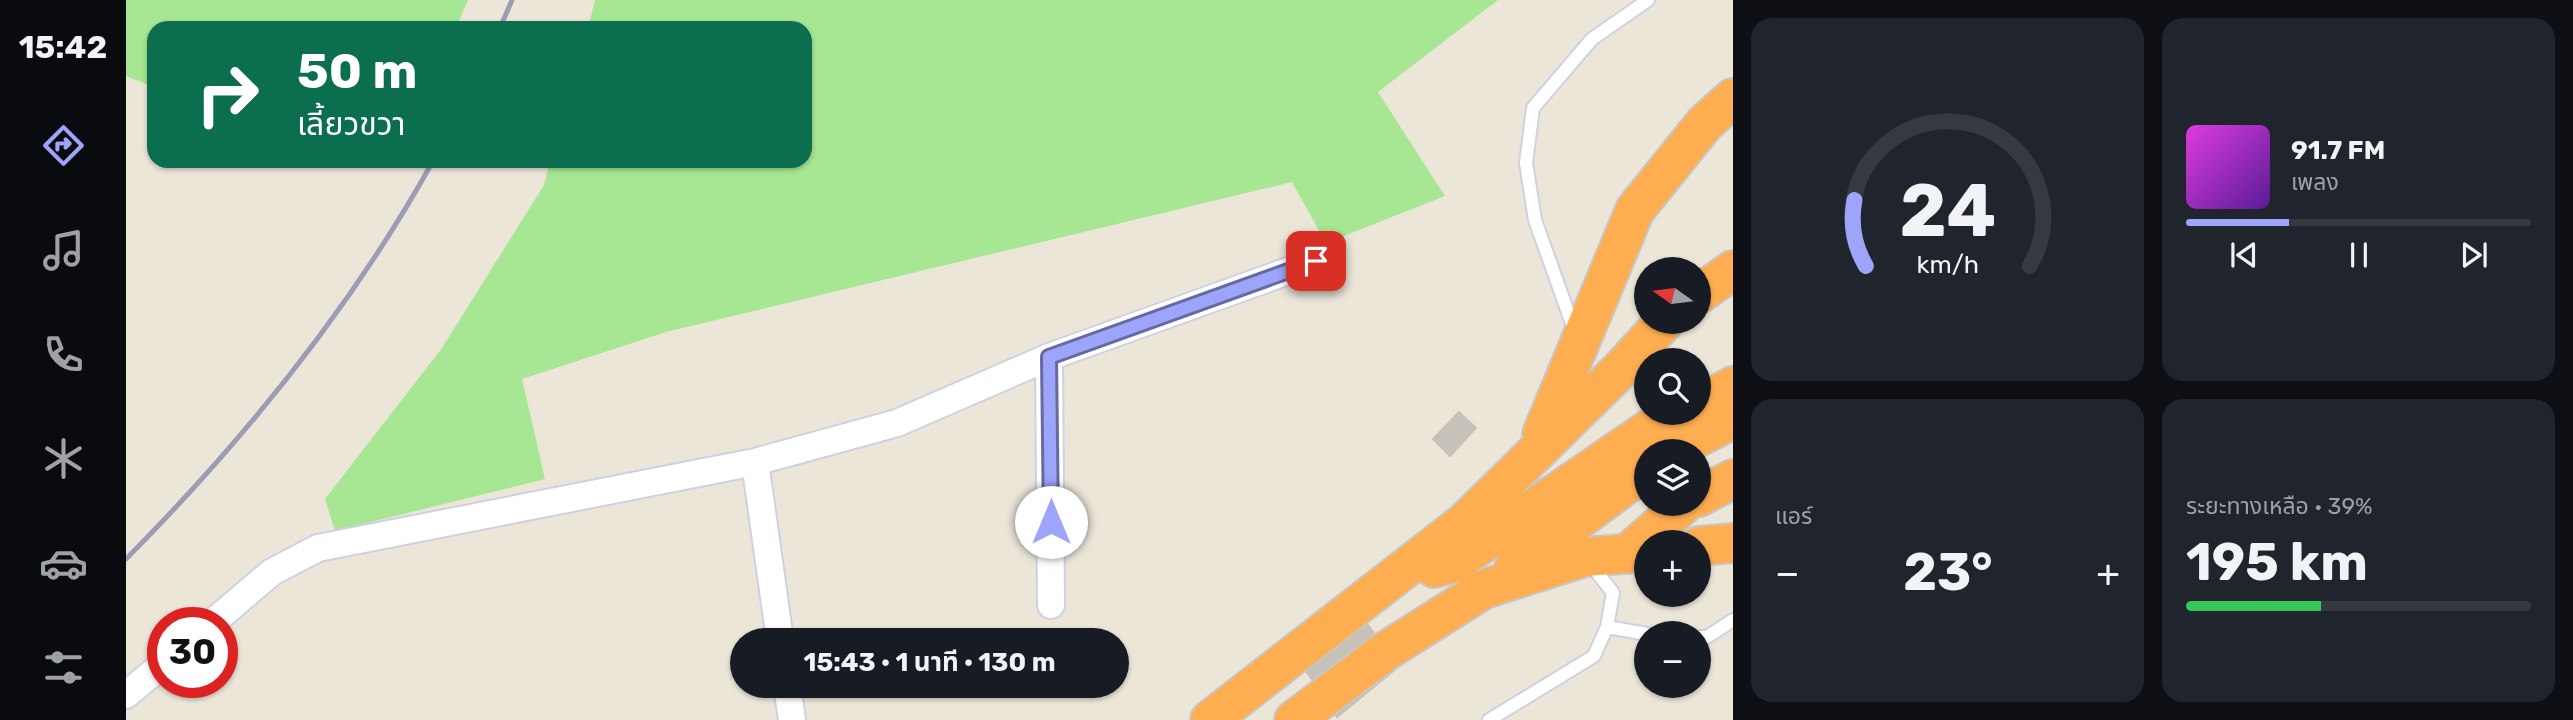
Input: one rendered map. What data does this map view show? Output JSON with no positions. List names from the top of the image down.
{
  "north": "left",
  "page": {
    "tabs": "15:42",
    "turn": ["50 m", "เลี้ยวขวา"],
    "song": ["91.7 FM", "เพลง"],
    "map_buttons": ["+", "−"],
    "tile": [
      "แอร์",
      ["ระยะทางเหลือ · 39%", "195 km"]
    ],
    "heat": ["−", "23°", "+"],
    "limit": "30",
    "trip": "15:43 · 1 นาที · 130 m",
    "gauge": ["24", "km/h"]
  }
}
